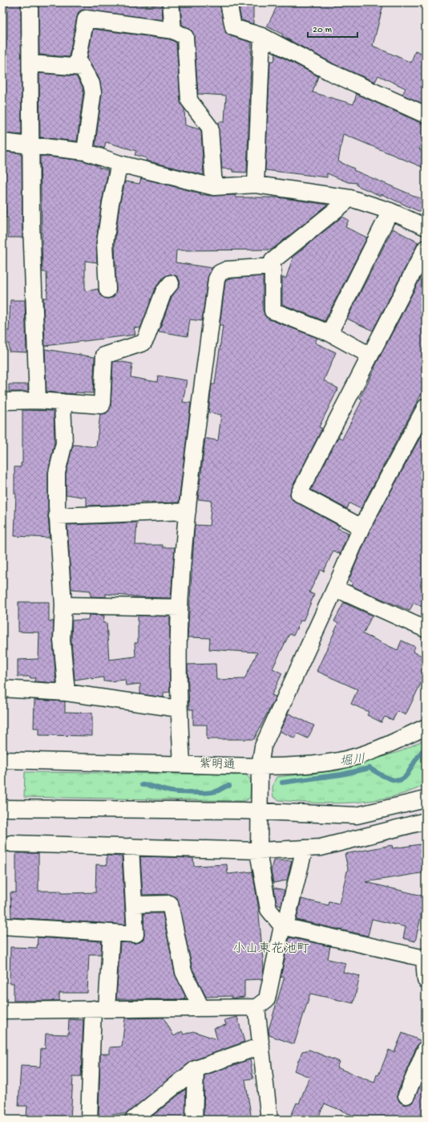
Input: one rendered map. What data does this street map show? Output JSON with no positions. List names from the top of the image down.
{
  "streets": {
    "street": ["紫明通"]
  },
  "districts": ["小山東花池町"],
  "water": ["堀川"],
  "scale_bar": "20 m"
}
